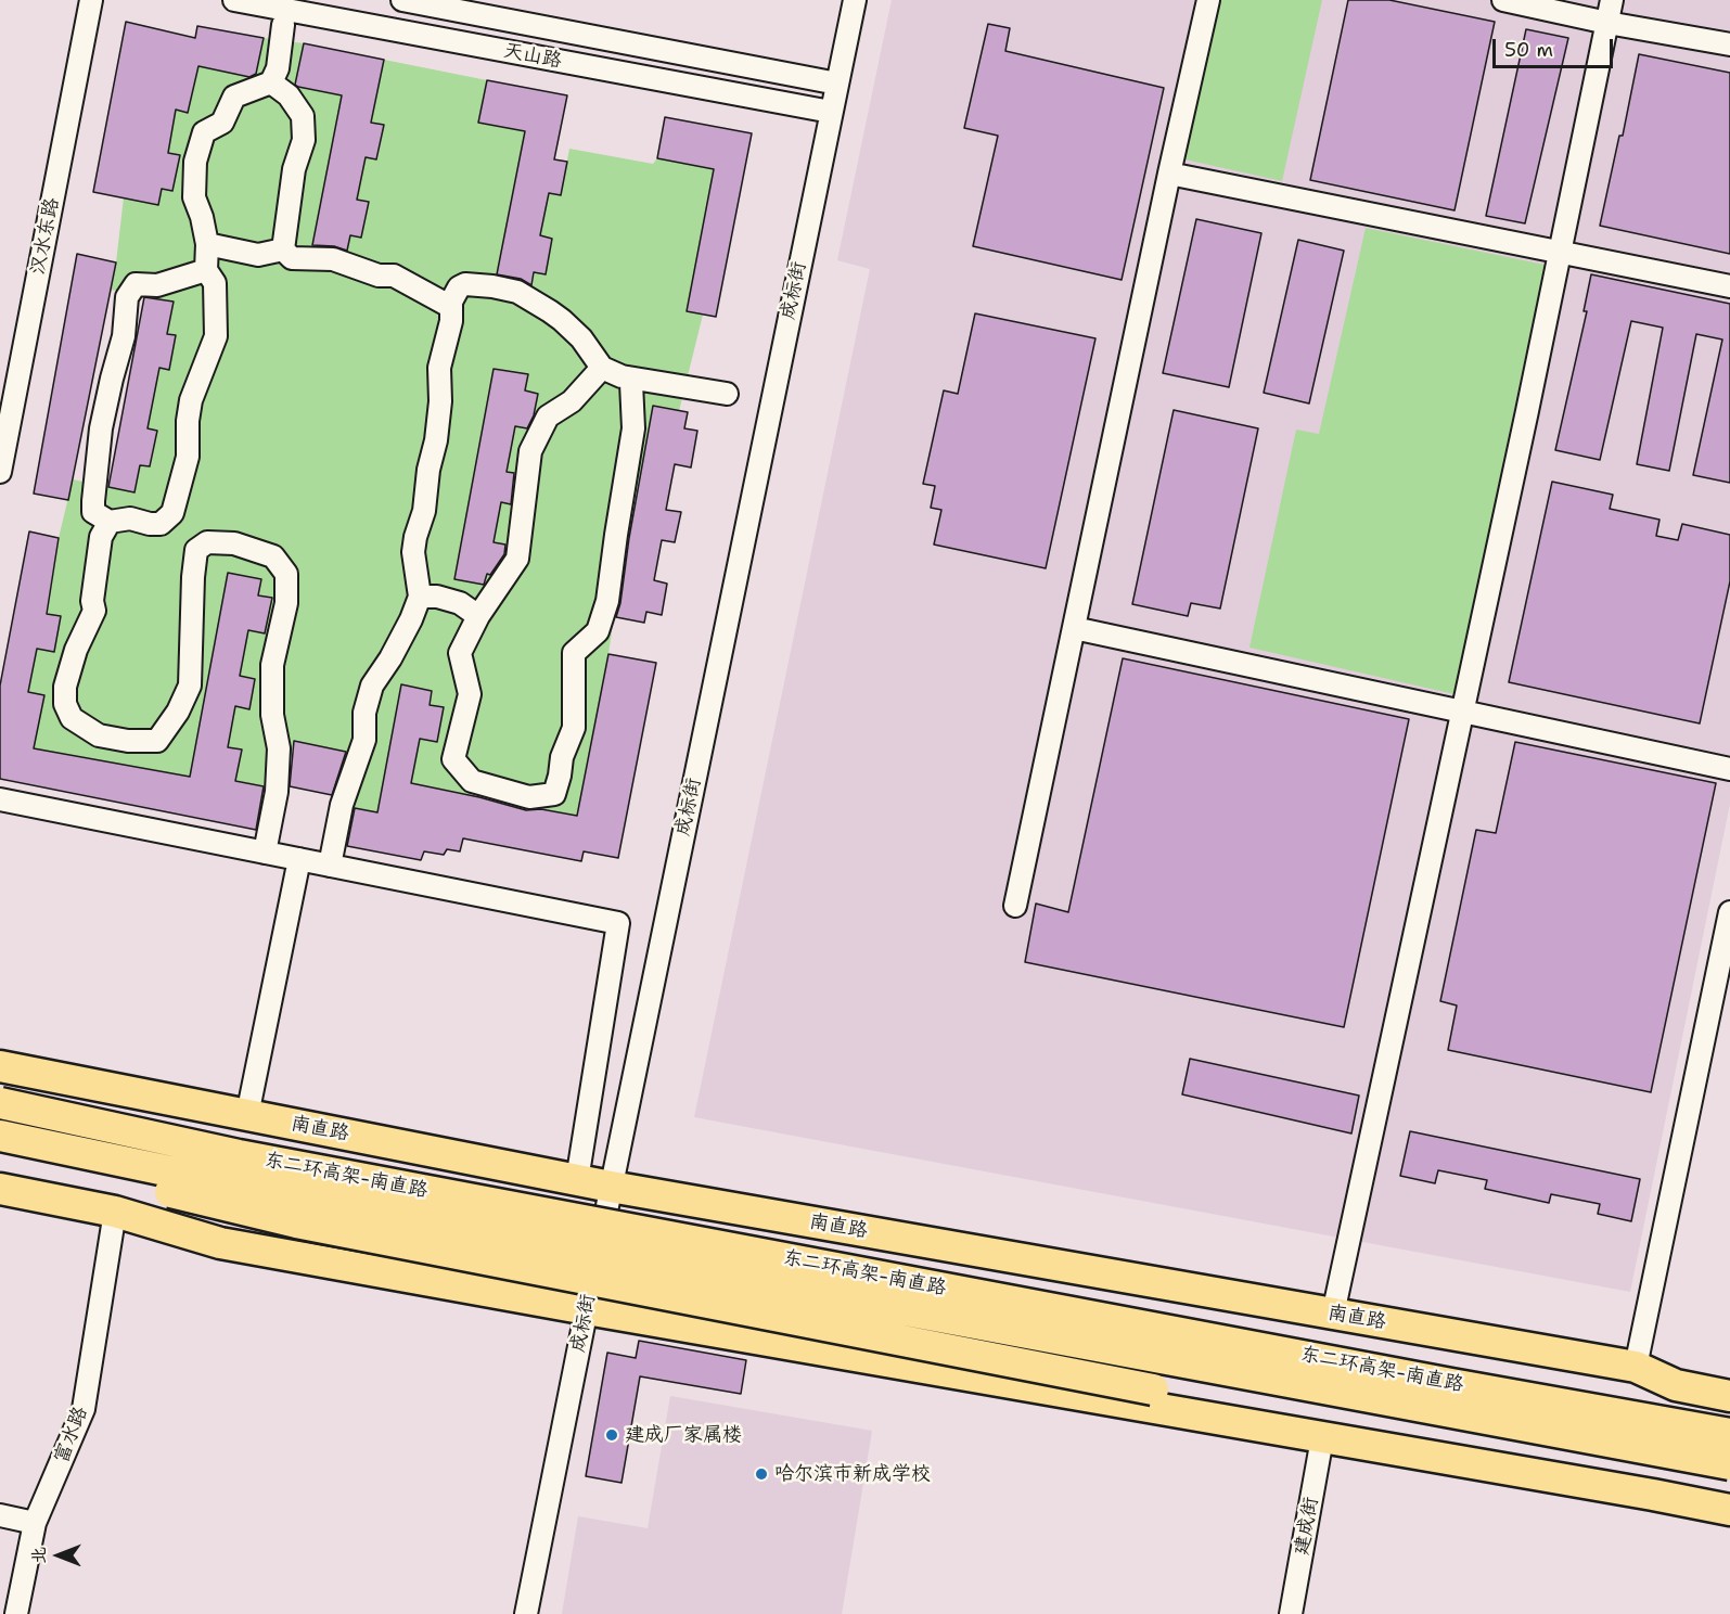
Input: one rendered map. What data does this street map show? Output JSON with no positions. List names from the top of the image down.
{
  "streets": {
    "highway": ["南直路", "东二环高架-南直路"],
    "street": [
      "天山路",
      "汉水东路",
      "成标街",
      "富水路",
      "建成街"
    ]
  },
  "crossings": [
    ["天山路", "成标街"],
    ["成标街", "南直路"]
  ],
  "places": ["建成厂家属楼", "哈尔滨市新成学校"],
  "scale_bar": "50 m",
  "north": "left"
}
